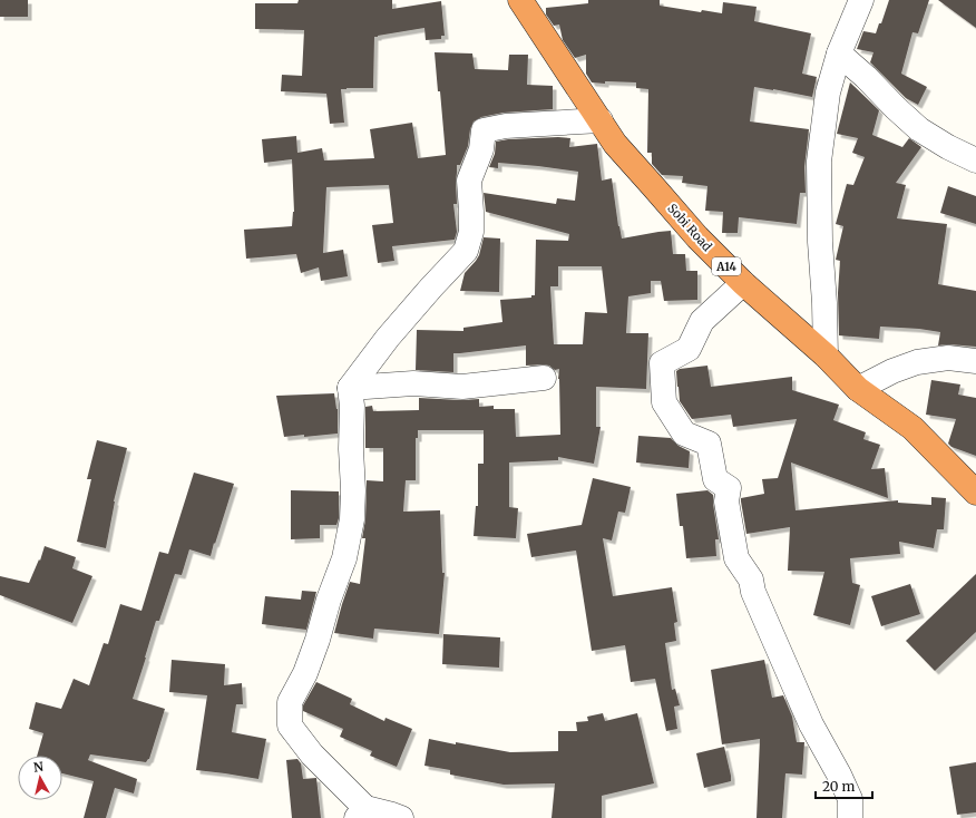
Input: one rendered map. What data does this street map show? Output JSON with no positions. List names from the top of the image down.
{
  "streets": {
    "highway": ["Sobi Road", "A14"]
  },
  "scale_bar": "20 m",
  "north": "top"
}
